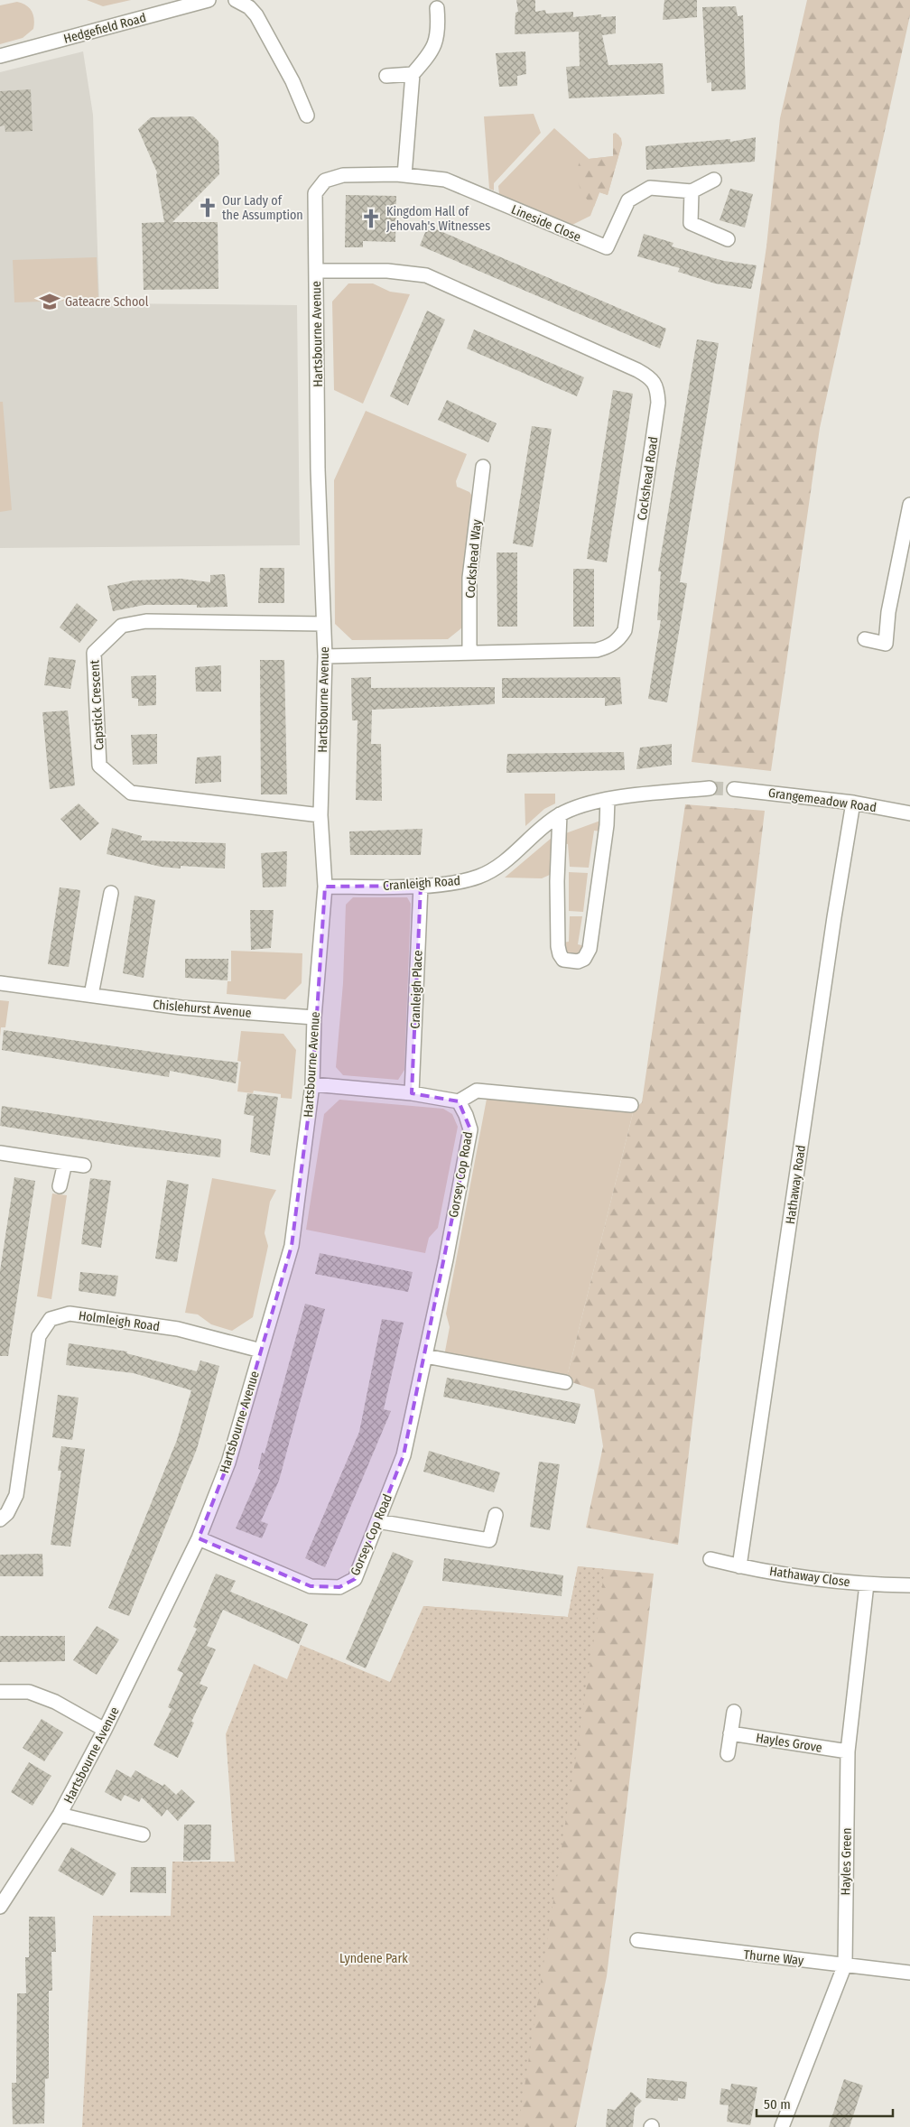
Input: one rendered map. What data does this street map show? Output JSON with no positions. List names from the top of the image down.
{
  "streets": {
    "street": [
      "Hedgefield Road",
      "Lineside Close",
      "Hartsbourne Avenue",
      "Cockshead Road",
      "Cockshead Way",
      "Capstick Crescent",
      "Grangemeadow Road",
      "Cranleigh Road",
      "Cranleigh Place",
      "Chislehurst Avenue",
      "Gorsey Cop Road",
      "Hathaway Road",
      "Holmleigh Road",
      "Hathaway Close",
      "Hayles Grove",
      "Hayles Green",
      "Thurne Way"
    ]
  },
  "crossings": [
    ["Lineside Close", "Hartsbourne Avenue"],
    ["Hartsbourne Avenue", "Cockshead Road"],
    ["Hartsbourne Avenue", "Capstick Crescent"],
    ["Hartsbourne Avenue", "Cranleigh Road"],
    ["Hartsbourne Avenue", "Chislehurst Avenue"],
    ["Hartsbourne Avenue", "Gorsey Cop Road"],
    ["Hartsbourne Avenue", "Holmleigh Road"],
    ["Cockshead Road", "Cockshead Way"],
    ["Grangemeadow Road", "Hathaway Road"],
    ["Cranleigh Road", "Cranleigh Place"],
    ["Hathaway Road", "Hathaway Close"],
    ["Hathaway Close", "Hayles Green"],
    ["Hayles Grove", "Hayles Green"],
    ["Hayles Green", "Thurne Way"]
  ],
  "parks": ["Lyndene Park"],
  "places": {
    "church": ["Our Lady of the Assumption", "Kingdom Hall of Jehovah's Witnesses"],
    "school or university": ["Gateacre School"]
  },
  "scale_bar": "50 m"
}
